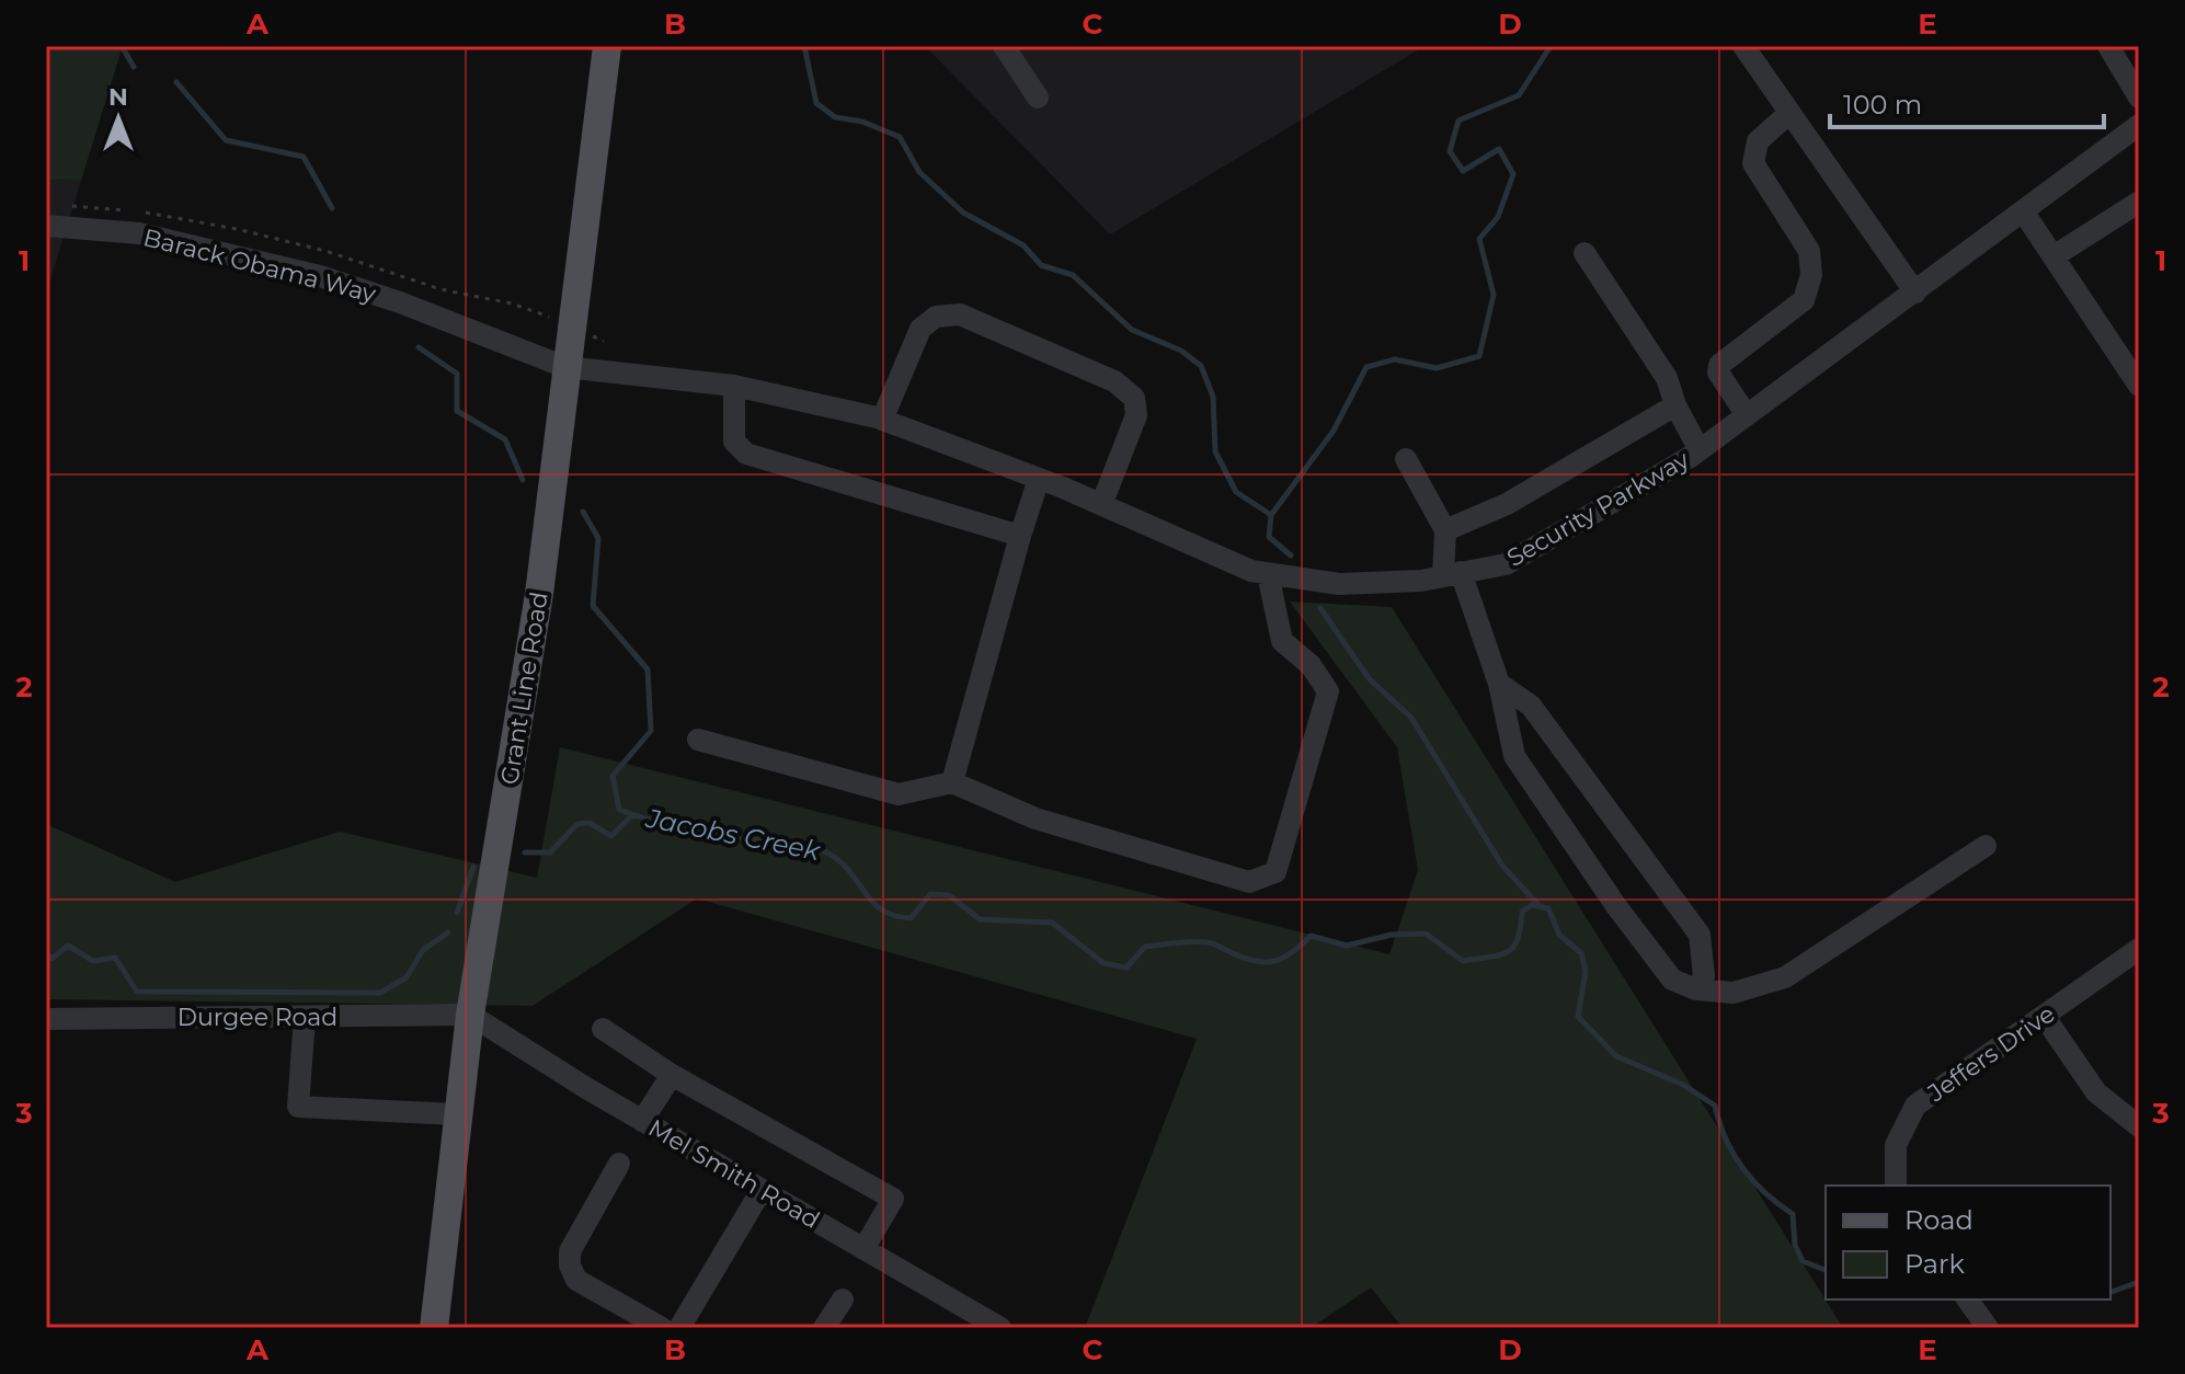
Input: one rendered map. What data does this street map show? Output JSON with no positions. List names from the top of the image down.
{
  "streets": {
    "main road": ["Grant Line Road"],
    "street": [
      "Barack Obama Way",
      "Security Parkway",
      "Durgee Road",
      "Jeffers Drive",
      "Mel Smith Road"
    ]
  },
  "crossings": [
    ["Barack Obama Way", "Security Parkway"],
    ["Barack Obama Way", "Grant Line Road"],
    ["Security Parkway", "Grant Line Road"],
    ["Grant Line Road", "Durgee Road"],
    ["Grant Line Road", "Mel Smith Road"],
    ["Durgee Road", "Mel Smith Road"]
  ],
  "water": ["Jacobs Creek"],
  "legend": ["Road", "Park"],
  "scale_bar": "100 m",
  "north": "top",
  "grid": {
    "columns": [
      "A",
      "B",
      "C",
      "D",
      "E"
    ],
    "rows": ["1", "2", "3"]
  }
}
